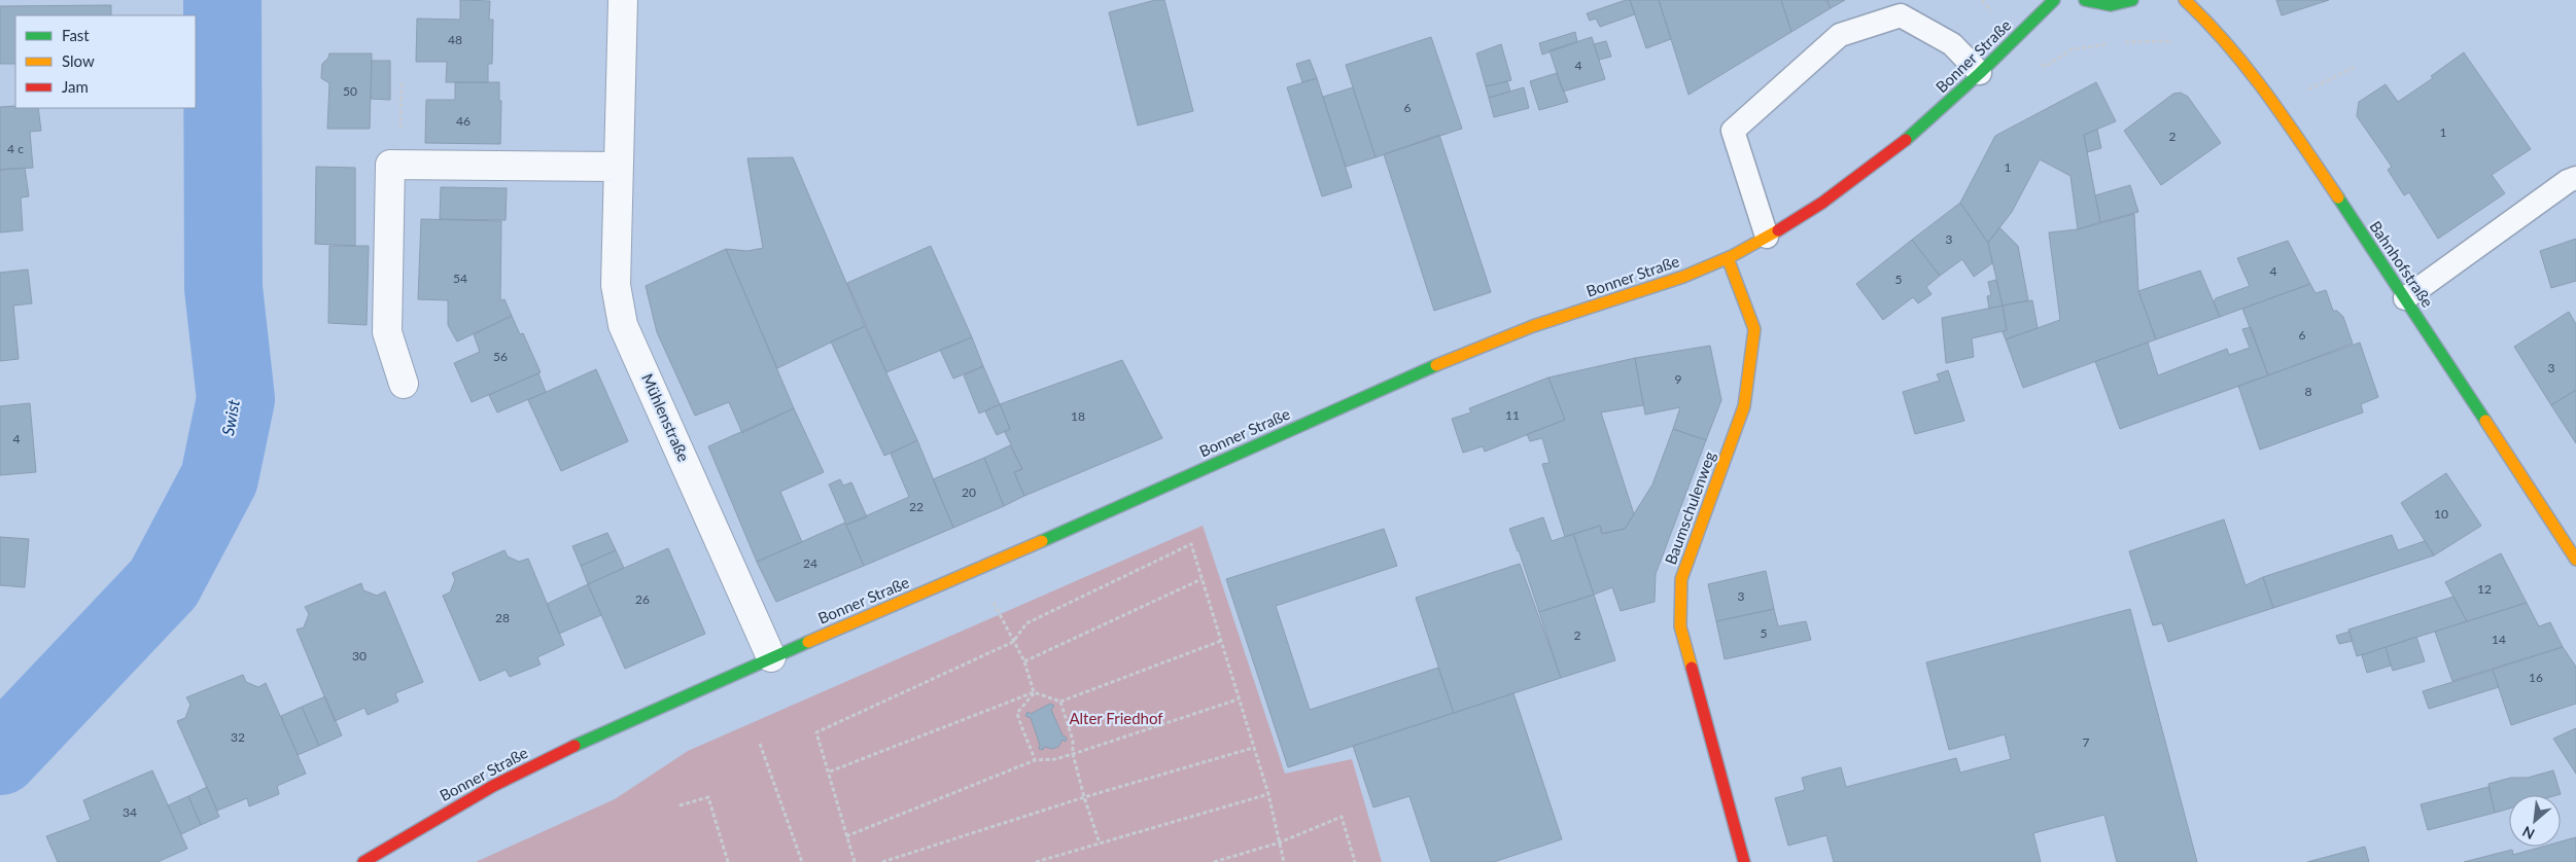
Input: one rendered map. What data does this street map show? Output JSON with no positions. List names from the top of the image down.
{
  "streets": {
    "main road": ["Bonner Straße", "Bahnhofstraße", "Baumschulenweg"],
    "street": ["Mühlenstraße"]
  },
  "crossings": [
    ["Bonner Straße", "Mühlenstraße"],
    ["Bonner Straße", "Baumschulenweg"]
  ],
  "water": ["Swist"],
  "parks": ["Alter Friedhof"],
  "house_numbers": [
    "48",
    "4",
    "50",
    "6",
    "46",
    "1",
    "2",
    "4 c",
    "1",
    "3",
    "4",
    "54",
    "5",
    "6",
    "56",
    "3",
    "9",
    "8",
    "11",
    "18",
    "4",
    "20",
    "22",
    "10",
    "24",
    "12",
    "3",
    "26",
    "28",
    "5",
    "2",
    "14",
    "30",
    "16",
    "32",
    "7",
    "34"
  ],
  "legend": ["Fast", "Slow", "Jam"],
  "north": "bottom left"
}
